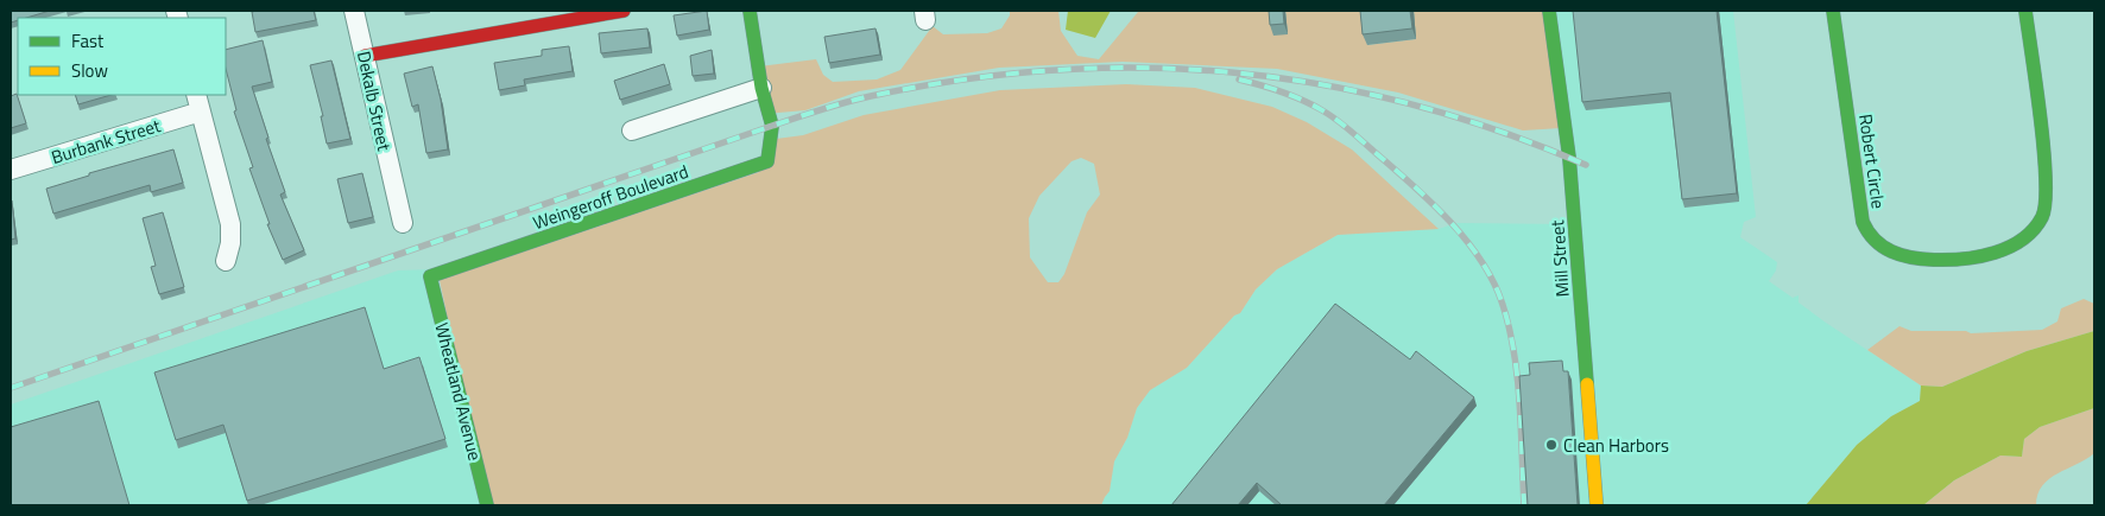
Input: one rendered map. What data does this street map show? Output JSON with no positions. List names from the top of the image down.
{
  "streets": {
    "street": [
      "Dekalb Street",
      "Burbank Street",
      "Robert Circle",
      "Weingeroff Boulevard",
      "Mill Street",
      "Wheatland Avenue"
    ]
  },
  "crossings": [
    ["Weingeroff Boulevard", "Wheatland Avenue"]
  ],
  "places": ["Clean Harbors"],
  "legend": ["Fast", "Slow"]
}
